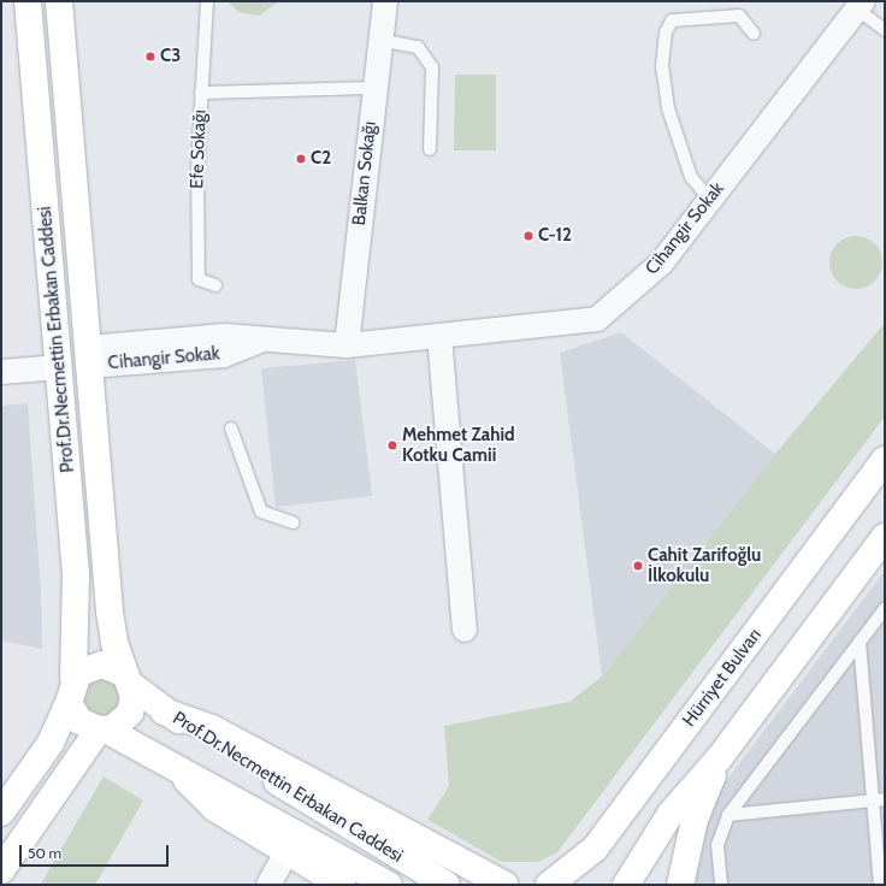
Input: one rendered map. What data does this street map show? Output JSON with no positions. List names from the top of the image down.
{
  "streets": {
    "main road": ["Prof.Dr.Necmettin Erbakan Caddesi", "Hürriyet Bulvarı"],
    "street": ["Balkan Sokağı", "Cihangir Sokak"],
    "lane": ["Efe Sokağı"]
  },
  "crossings": [
    ["Balkan Sokağı", "Cihangir Sokak"],
    ["Cihangir Sokak", "Prof.Dr.Necmettin Erbakan Caddesi"]
  ],
  "places": [
    "C3",
    "C2",
    "C-12",
    "Mehmet Zahid Kotku Camii",
    "Cahit Zarifoğlu İlkokulu"
  ],
  "scale_bar": "50 m"
}
